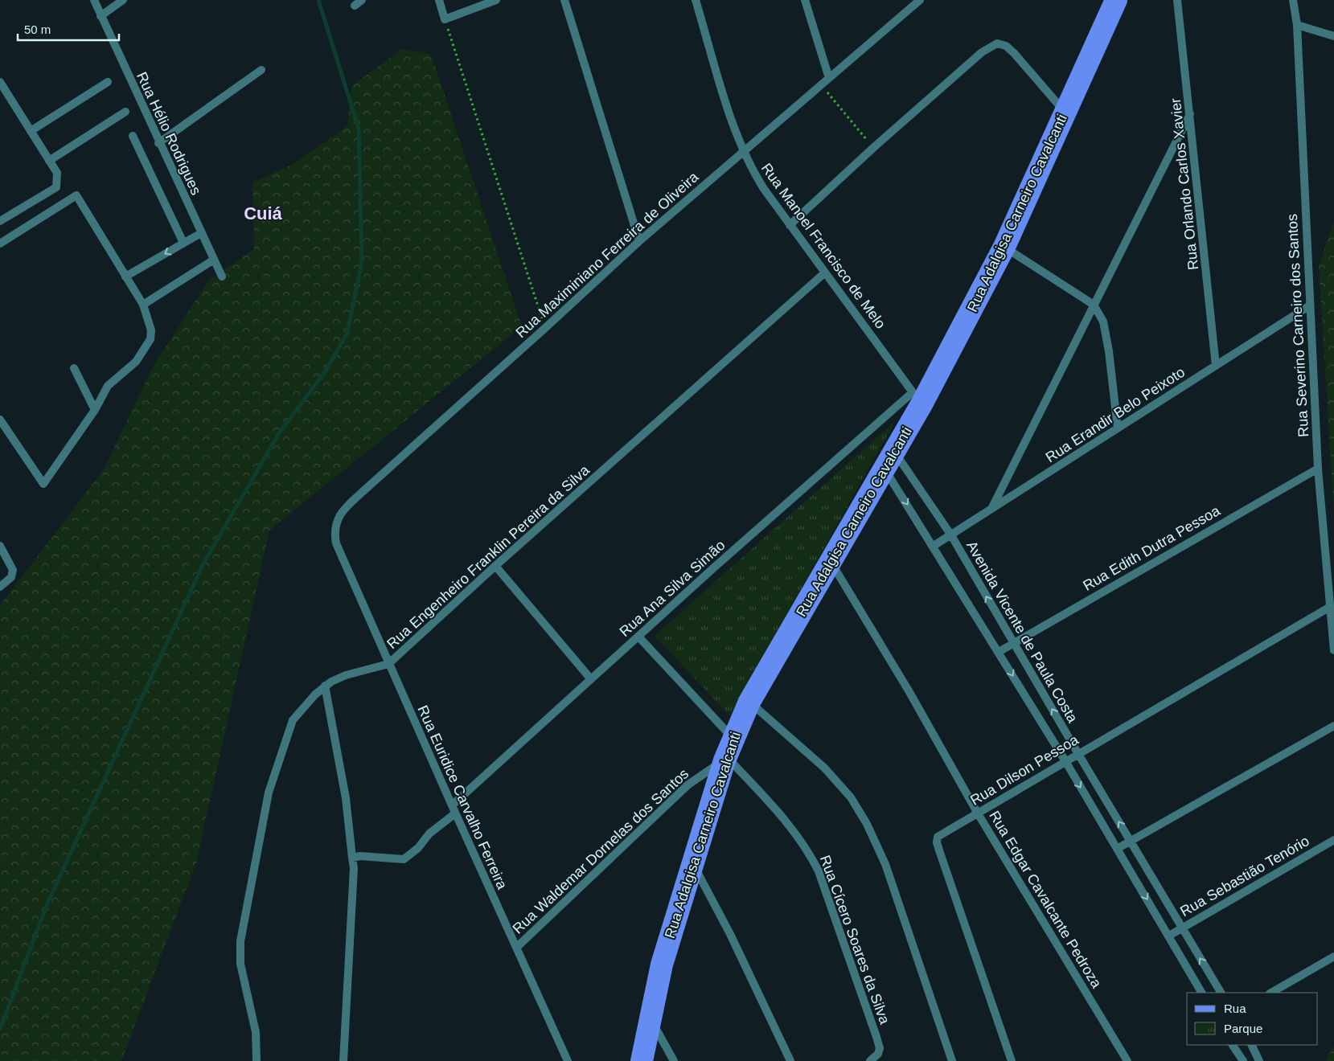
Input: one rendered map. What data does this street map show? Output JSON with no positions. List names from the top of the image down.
{
  "streets": {
    "main road": ["Rua Adalgisa Carneiro Cavalcanti"],
    "street": [
      "Rua Hélio Rodrigues",
      "Rua Orlando Carlos Xavier",
      "Rua Manoel Francisco de Melo",
      "Rua Maximiniano Ferreira de Oliveira",
      "Rua Severino Carneiro dos Santos",
      "Rua Erandir Belo Peixoto",
      "Rua Edith Dutra Pessoa",
      "Rua Engenheiro Franklin Pereira da Silva",
      "Rua Ana Silva Simão",
      "Avenida Vicente de Paula Costa",
      "Rua Dilson Pessoa",
      "Rua Euridice Carvalho Ferreira",
      "Rua Waldemar Dornelas dos Santos",
      "Rua Sebastião Tenório",
      "Rua Edgar Cavalcante Pedroza",
      "Rua Cícero Soares da Silva"
    ]
  },
  "crossings": [
    ["Rua Orlando Carlos Xavier", "Rua Erandir Belo Peixoto"],
    ["Rua Adalgisa Carneiro Cavalcanti", "Rua Manoel Francisco de Melo"],
    ["Rua Adalgisa Carneiro Cavalcanti", "Rua Ana Silva Simão"],
    ["Rua Adalgisa Carneiro Cavalcanti", "Avenida Vicente de Paula Costa"],
    ["Rua Adalgisa Carneiro Cavalcanti", "Rua Waldemar Dornelas dos Santos"],
    ["Rua Adalgisa Carneiro Cavalcanti", "Rua Edgar Cavalcante Pedroza"],
    ["Rua Adalgisa Carneiro Cavalcanti", "Rua Cícero Soares da Silva"],
    ["Rua Manoel Francisco de Melo", "Rua Maximiniano Ferreira de Oliveira"],
    ["Rua Manoel Francisco de Melo", "Rua Engenheiro Franklin Pereira da Silva"],
    ["Rua Manoel Francisco de Melo", "Rua Ana Silva Simão"],
    ["Rua Maximiniano Ferreira de Oliveira", "Rua Euridice Carvalho Ferreira"],
    ["Rua Severino Carneiro dos Santos", "Rua Erandir Belo Peixoto"],
    ["Rua Severino Carneiro dos Santos", "Rua Edith Dutra Pessoa"],
    ["Rua Severino Carneiro dos Santos", "Rua Dilson Pessoa"],
    ["Rua Erandir Belo Peixoto", "Avenida Vicente de Paula Costa"],
    ["Rua Edith Dutra Pessoa", "Avenida Vicente de Paula Costa"],
    ["Rua Engenheiro Franklin Pereira da Silva", "Rua Euridice Carvalho Ferreira"],
    ["Rua Ana Silva Simão", "Rua Euridice Carvalho Ferreira"],
    ["Avenida Vicente de Paula Costa", "Rua Dilson Pessoa"],
    ["Avenida Vicente de Paula Costa", "Rua Sebastião Tenório"],
    ["Rua Dilson Pessoa", "Rua Edgar Cavalcante Pedroza"],
    ["Rua Euridice Carvalho Ferreira", "Rua Waldemar Dornelas dos Santos"],
    ["Rua Waldemar Dornelas dos Santos", "Rua Cícero Soares da Silva"]
  ],
  "districts": ["Cuiá"],
  "legend": ["Rua", "Parque"],
  "scale_bar": "50 m"
}
